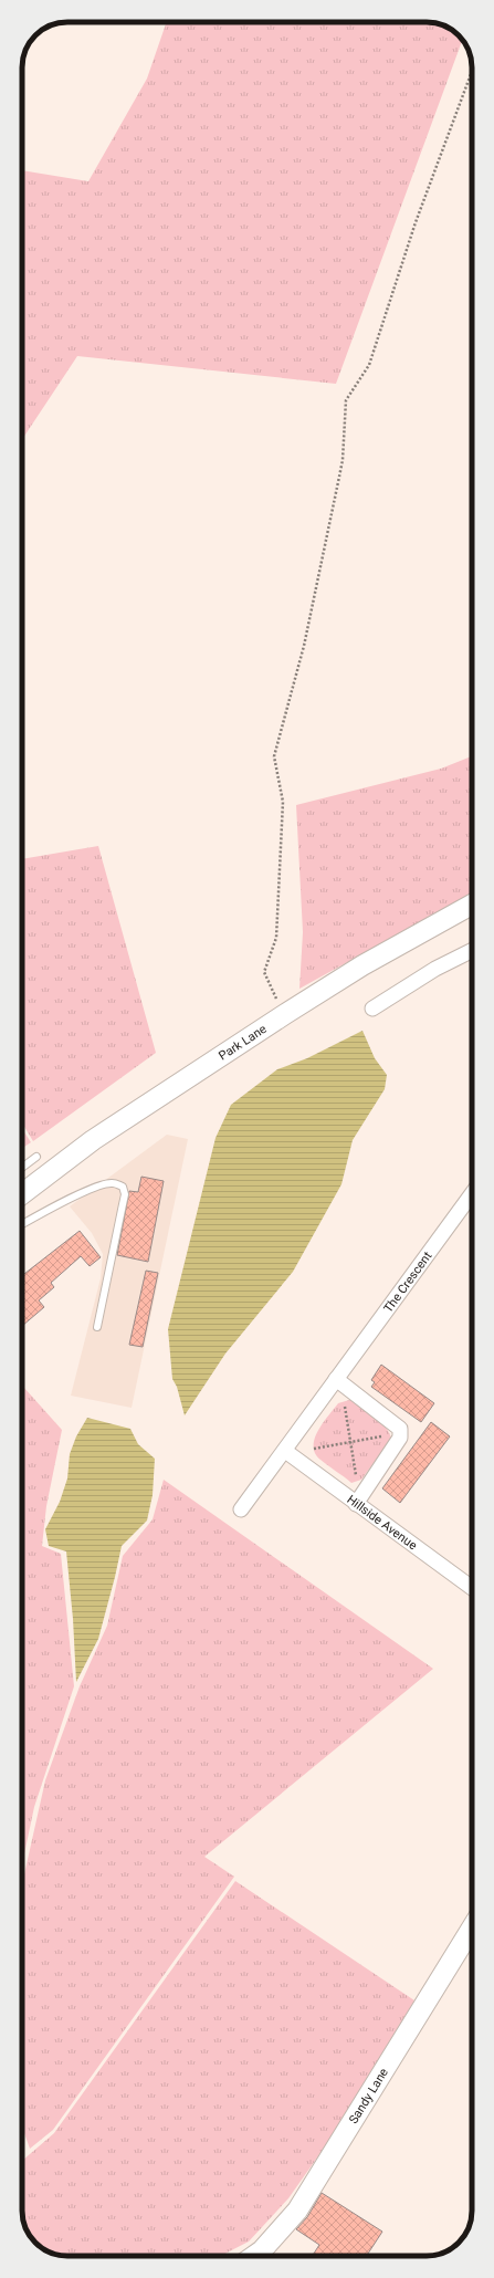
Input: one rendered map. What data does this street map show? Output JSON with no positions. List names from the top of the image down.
{
  "streets": {
    "main road": ["Park Lane", "Sandy Lane"],
    "street": ["The Crescent", "Hillside Avenue"]
  },
  "crossings": [
    ["The Crescent", "Hillside Avenue"]
  ]
}
